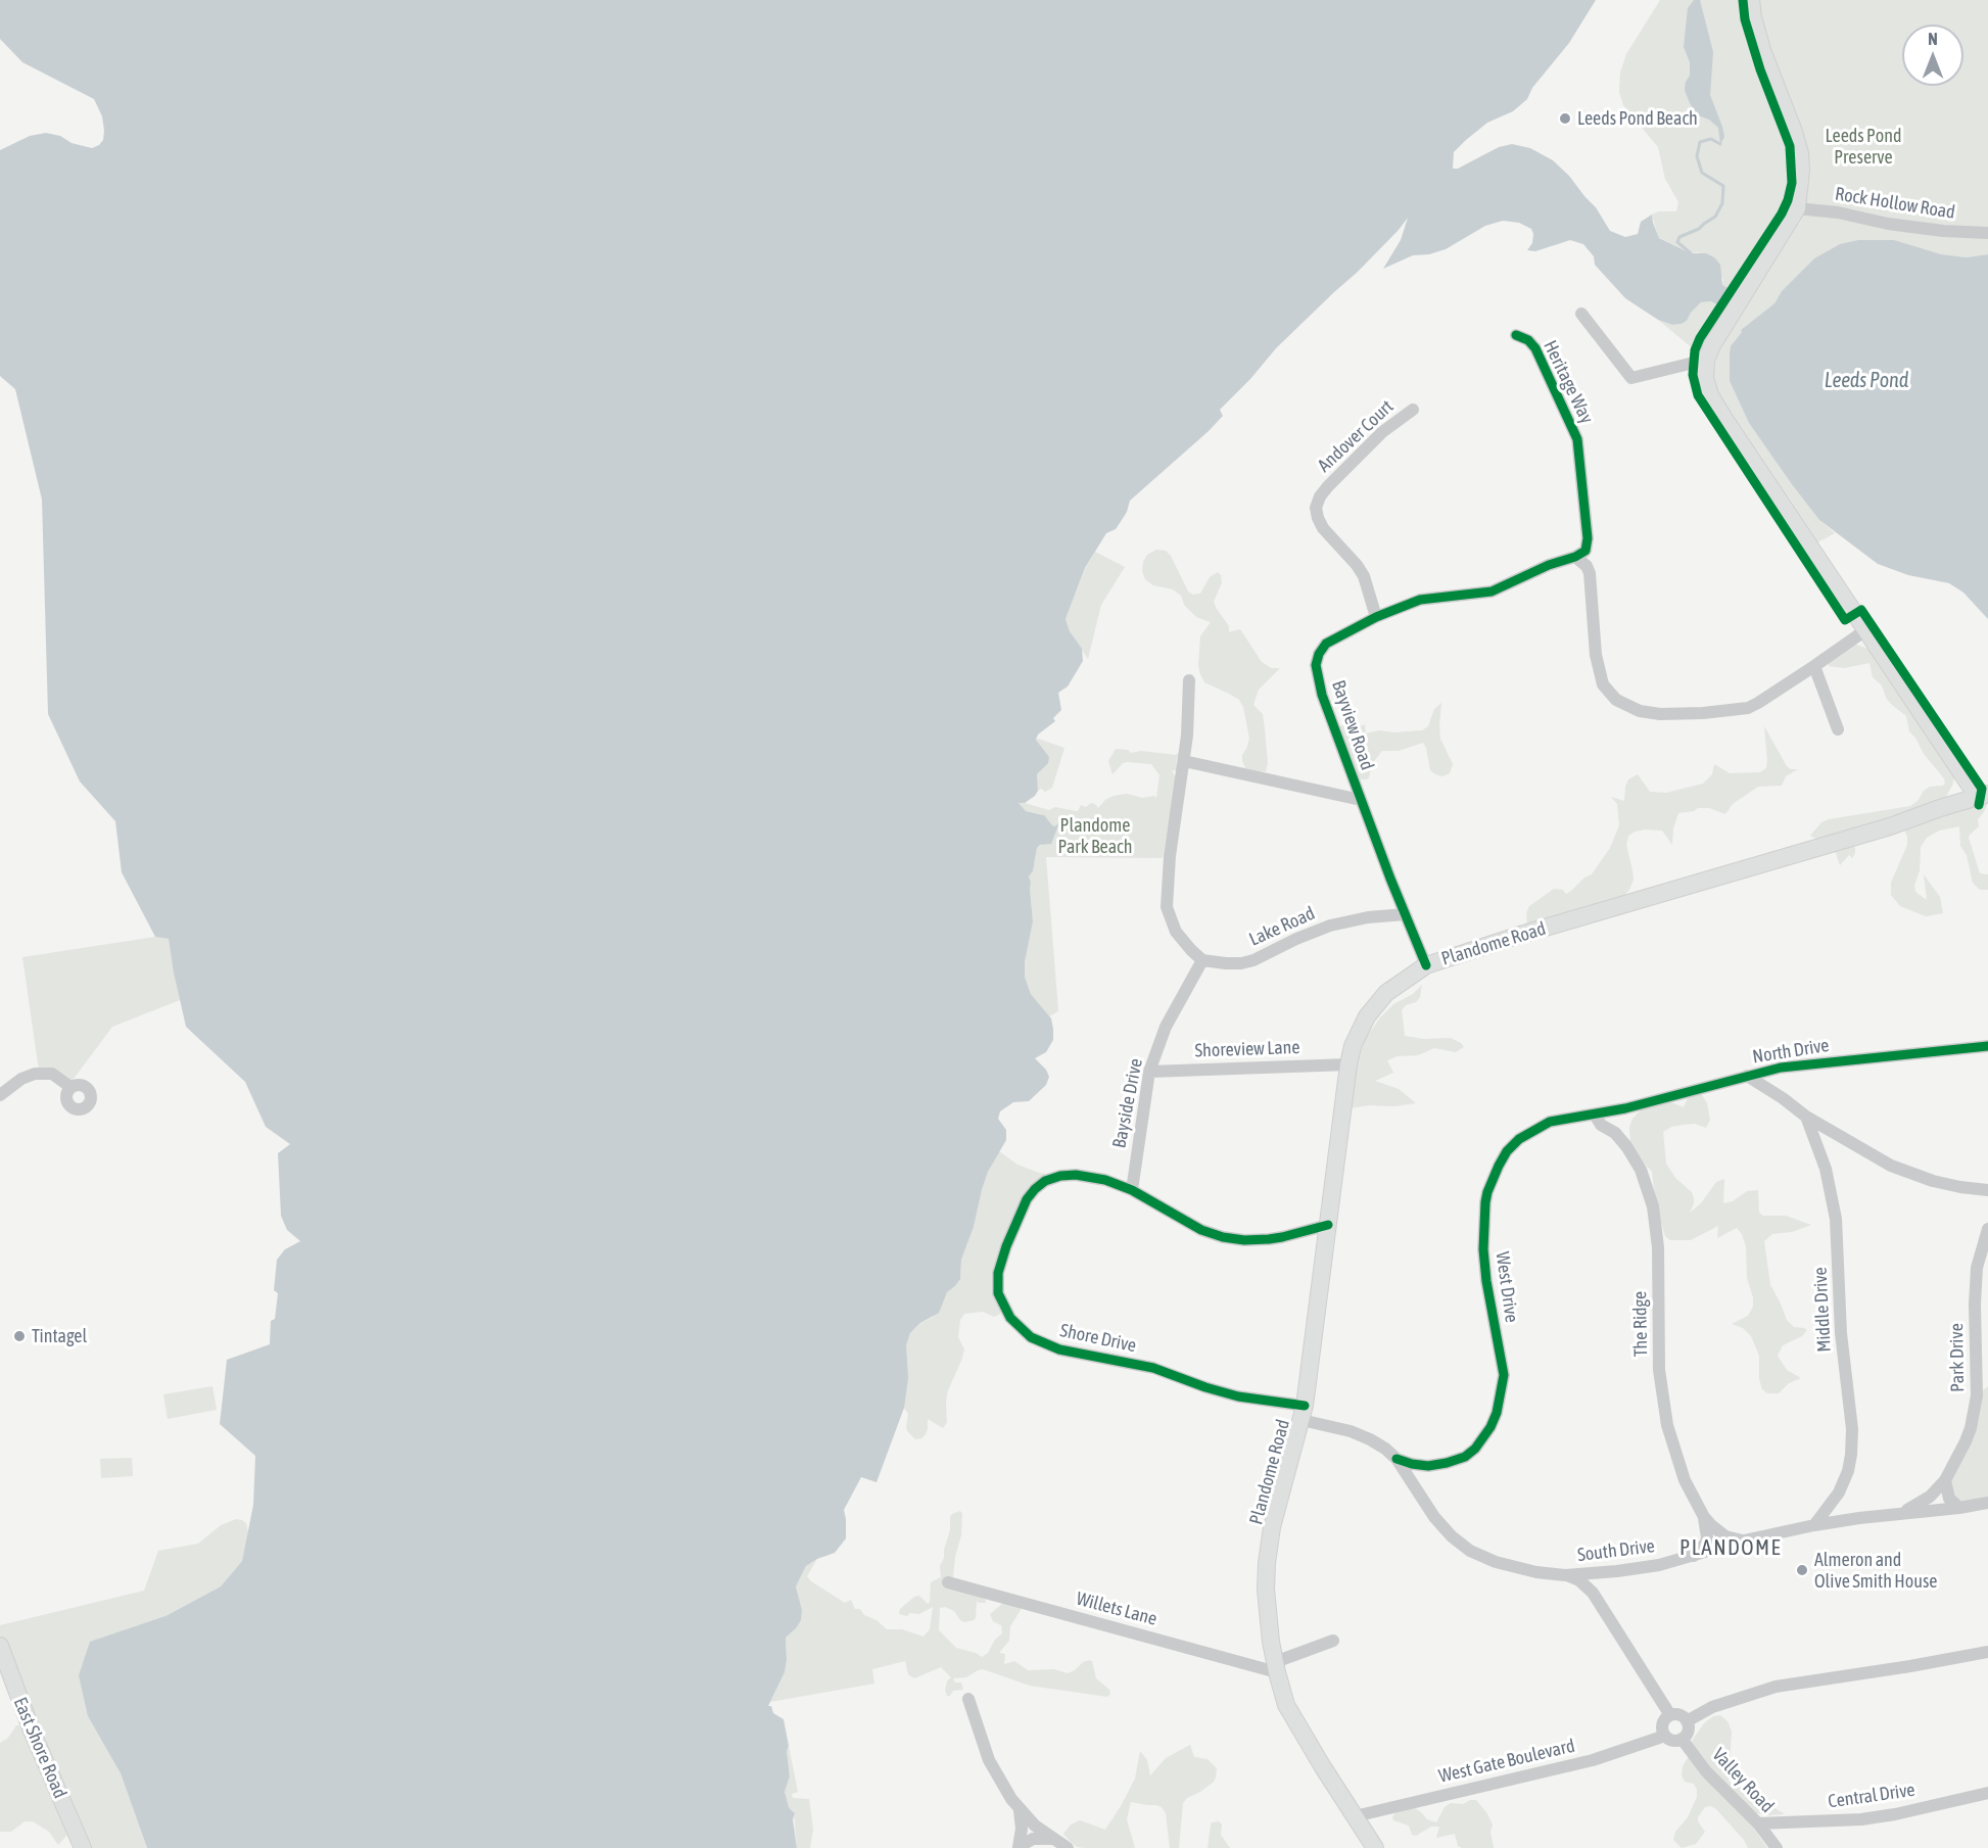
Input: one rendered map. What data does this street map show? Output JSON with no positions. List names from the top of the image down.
{
  "streets": {
    "main road": ["Plandome Road", "East Shore Road"],
    "street": [
      "Rock Hollow Road",
      "Heritage Way",
      "Andover Court",
      "Bayview Road",
      "Lake Road",
      "Shoreview Lane",
      "North Drive",
      "Bayside Drive",
      "West Drive",
      "Middle Drive",
      "The Ridge",
      "Shore Drive",
      "Park Drive",
      "South Drive",
      "Willets Lane",
      "West Gate Boulevard",
      "Valley Road",
      "Central Drive"
    ]
  },
  "crossings": [
    ["Heritage Way", "Bayview Road"],
    ["Andover Court", "Bayview Road"],
    ["Bayview Road", "Lake Road"],
    ["Bayview Road", "Plandome Road"],
    ["Lake Road", "Bayside Drive"],
    ["Plandome Road", "Shoreview Lane"],
    ["Plandome Road", "Shore Drive"],
    ["Plandome Road", "South Drive"],
    ["Plandome Road", "Willets Lane"],
    ["Plandome Road", "West Gate Boulevard"],
    ["Shoreview Lane", "Bayside Drive"],
    ["North Drive", "West Drive"],
    ["North Drive", "The Ridge"],
    ["Bayside Drive", "Shore Drive"],
    ["West Drive", "The Ridge"],
    ["West Drive", "South Drive"],
    ["Middle Drive", "South Drive"],
    ["The Ridge", "South Drive"],
    ["Shore Drive", "South Drive"],
    ["Park Drive", "South Drive"],
    ["West Gate Boulevard", "Valley Road"],
    ["Valley Road", "Central Drive"]
  ],
  "districts": ["PLANDOME"],
  "water": ["Leeds Pond"],
  "parks": ["Leeds Pond Preserve", "Plandome Park Beach"],
  "places": ["Leeds Pond Beach", "Tintagel", "Almeron and Olive Smith House"],
  "north": "top"
}
